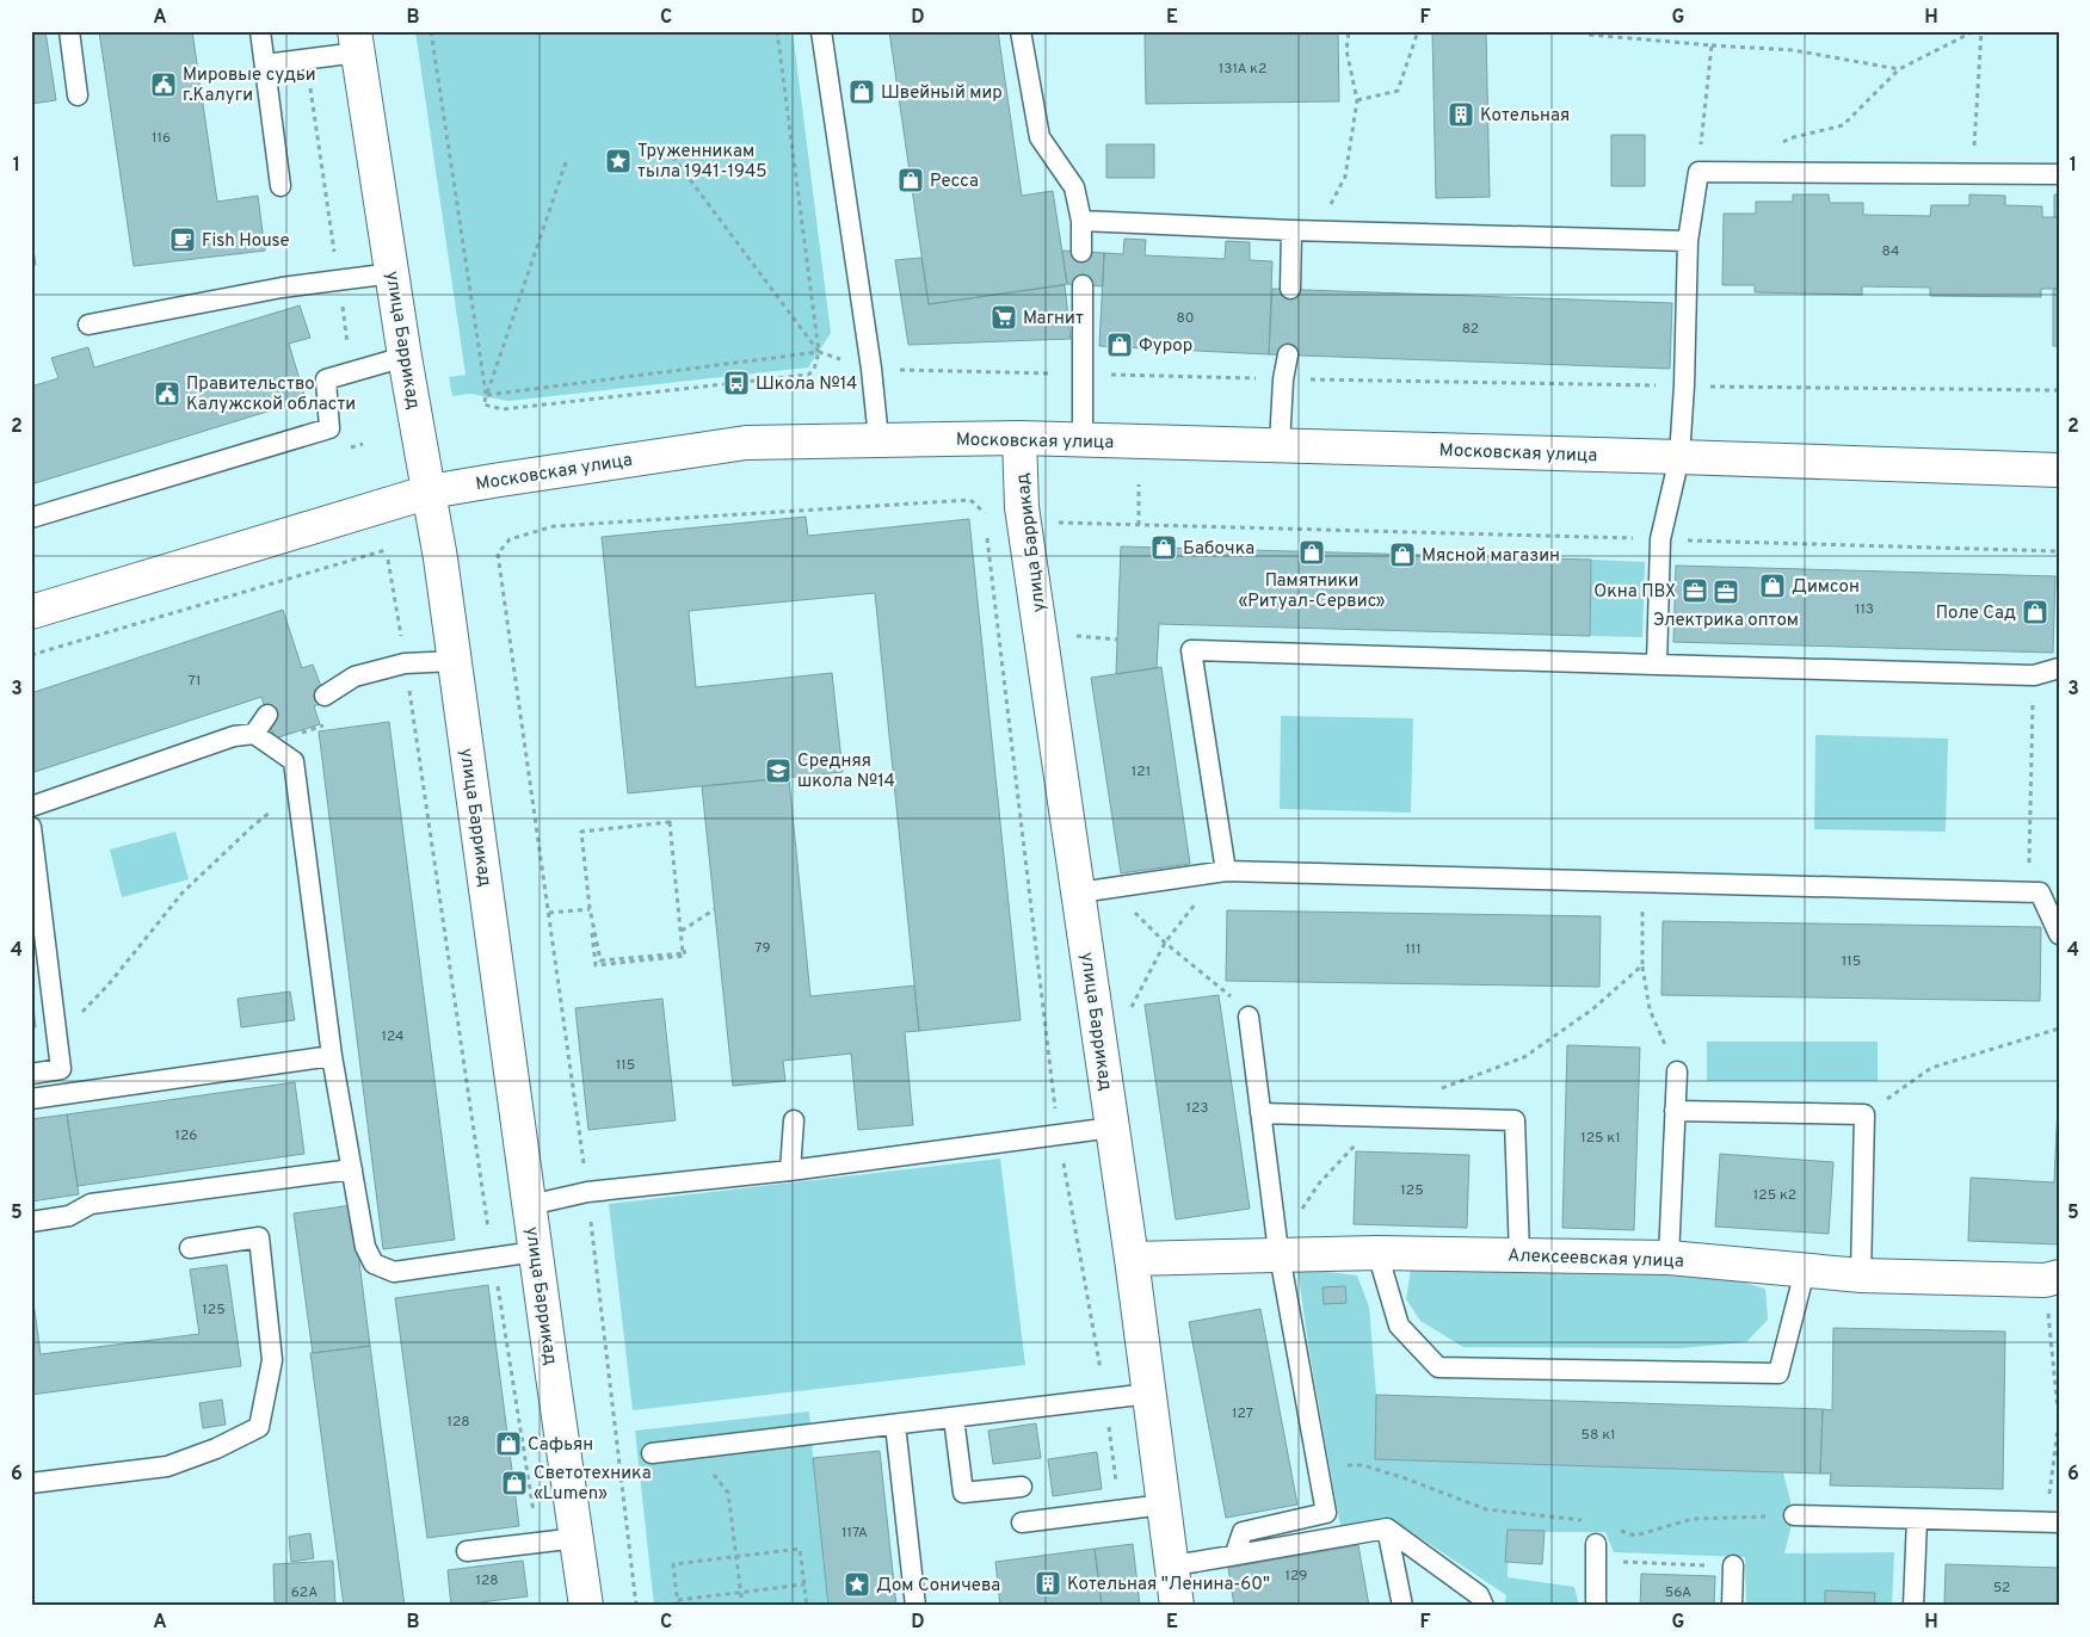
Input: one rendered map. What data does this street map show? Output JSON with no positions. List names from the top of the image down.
{
  "streets": {
    "street": ["улица Баррикад", "Московская улица", "Алексеевская улица"]
  },
  "crossings": [
    ["улица Баррикад", "Московская улица"],
    ["улица Баррикад", "Алексеевская улица"]
  ],
  "places": {
    "public building": ["Мировые судьи г.Калуги", "Правительство Калужской области"],
    "shop": [
      "Швейный мир",
      "Ресса",
      "Фурор",
      "Бабочка",
      "Памятники «Ритуал-Сервис»",
      "Мясной магазин",
      "Димсон",
      "Поле Сад",
      "Сафьян",
      "Светотехника «Lumen»"
    ],
    "building": ["Котельная", "Котельная \"Ленина-60\""],
    "place": ["Труженникам тыла 1941-1945", "Дом Соничева"],
    "cafe": ["Fish House"],
    "supermarket": ["Магнит"],
    "bus stop": ["Школа №14"],
    "office": ["Окна ПВХ", "Электрика оптом"],
    "school or university": ["Средняя школа №14"]
  },
  "house_numbers": [
    "131А к2",
    "116",
    "84",
    "80",
    "82",
    "113",
    "71",
    "121",
    "79",
    "111",
    "115",
    "124",
    "115",
    "123",
    "126",
    "125 к1",
    "125",
    "125 к2",
    "125",
    "127",
    "128",
    "58 к1",
    "117А",
    "129",
    "128",
    "52",
    "62А",
    "56А"
  ],
  "grid": {
    "columns": [
      "A",
      "B",
      "C",
      "D",
      "E",
      "F",
      "G",
      "H"
    ],
    "rows": [
      "1",
      "2",
      "3",
      "4",
      "5",
      "6"
    ]
  }
}
